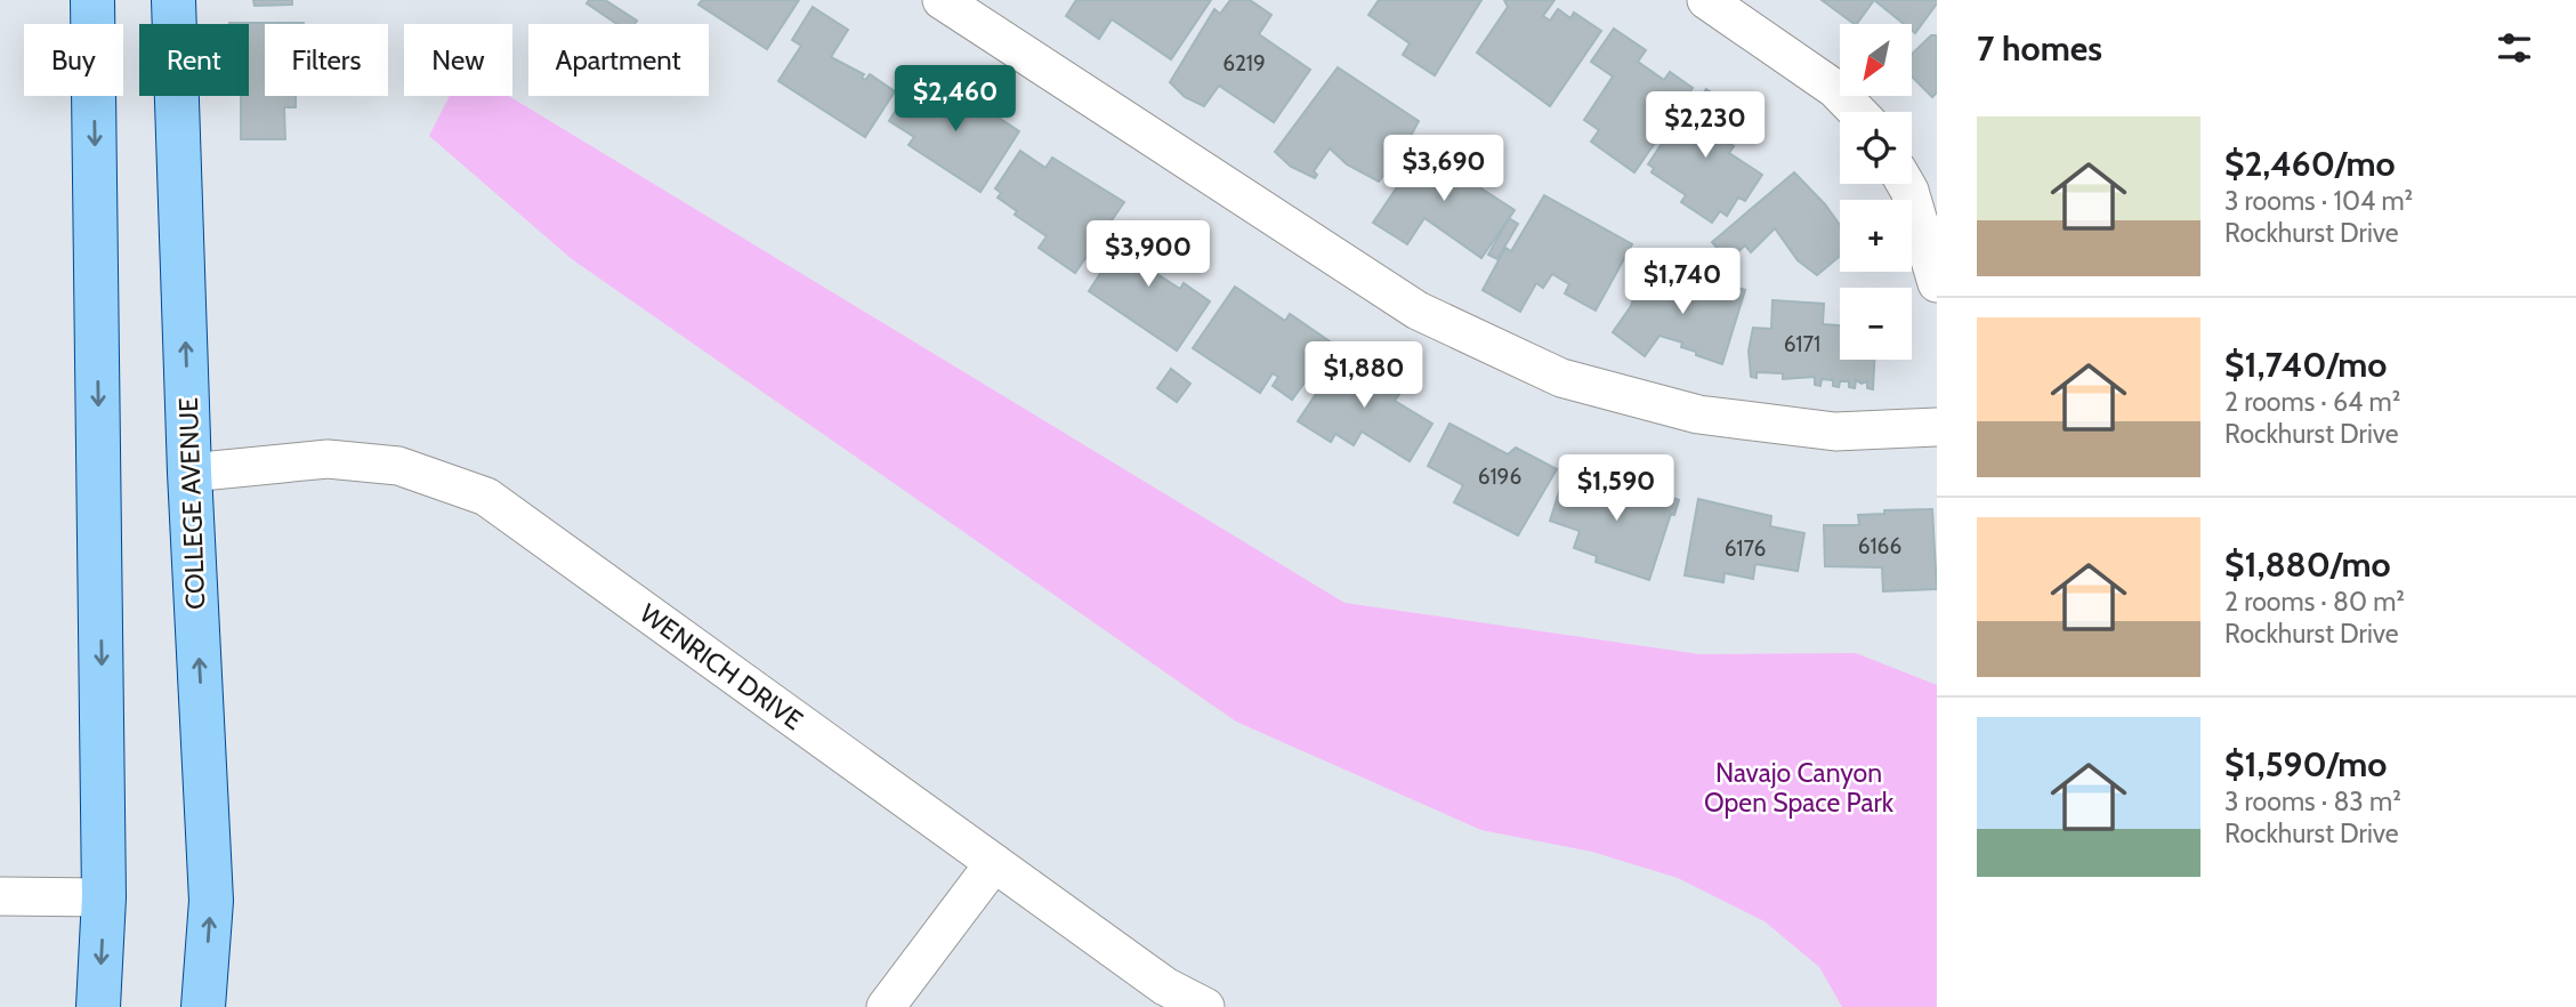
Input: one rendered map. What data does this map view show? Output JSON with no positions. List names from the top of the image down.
{
  "streets": {
    "main road": ["COLLEGE AVENUE"],
    "street": ["WENRICH DRIVE"]
  },
  "crossings": [
    ["COLLEGE AVENUE", "WENRICH DRIVE"]
  ],
  "parks": ["Navajo Canyon Open Space Park"],
  "house_numbers": [
    "6219",
    "6171",
    "6196",
    "6166",
    "6176"
  ],
  "north": "bottom left",
  "page": {
    "heading": "7 homes",
    "map_buttons": ["+", "−"],
    "chip": [
      "Buy",
      "Rent",
      "Filters",
      "New",
      "Apartment"
    ],
    "price": [
      "$2,460",
      "$2,230",
      "$3,690",
      "$3,900",
      "$1,740",
      "$1,880",
      "$1,590"
    ],
    "list": [
      {
        "name": "$2,460/mo",
        "note": "3 rooms · 104 m² · Rockhurst Drive"
      },
      {
        "name": "$1,740/mo",
        "note": "2 rooms · 64 m² · Rockhurst Drive"
      },
      {
        "name": "$1,880/mo",
        "note": "2 rooms · 80 m² · Rockhurst Drive"
      },
      {
        "name": "$1,590/mo",
        "note": "3 rooms · 83 m² · Rockhurst Drive"
      }
    ]
  }
}
